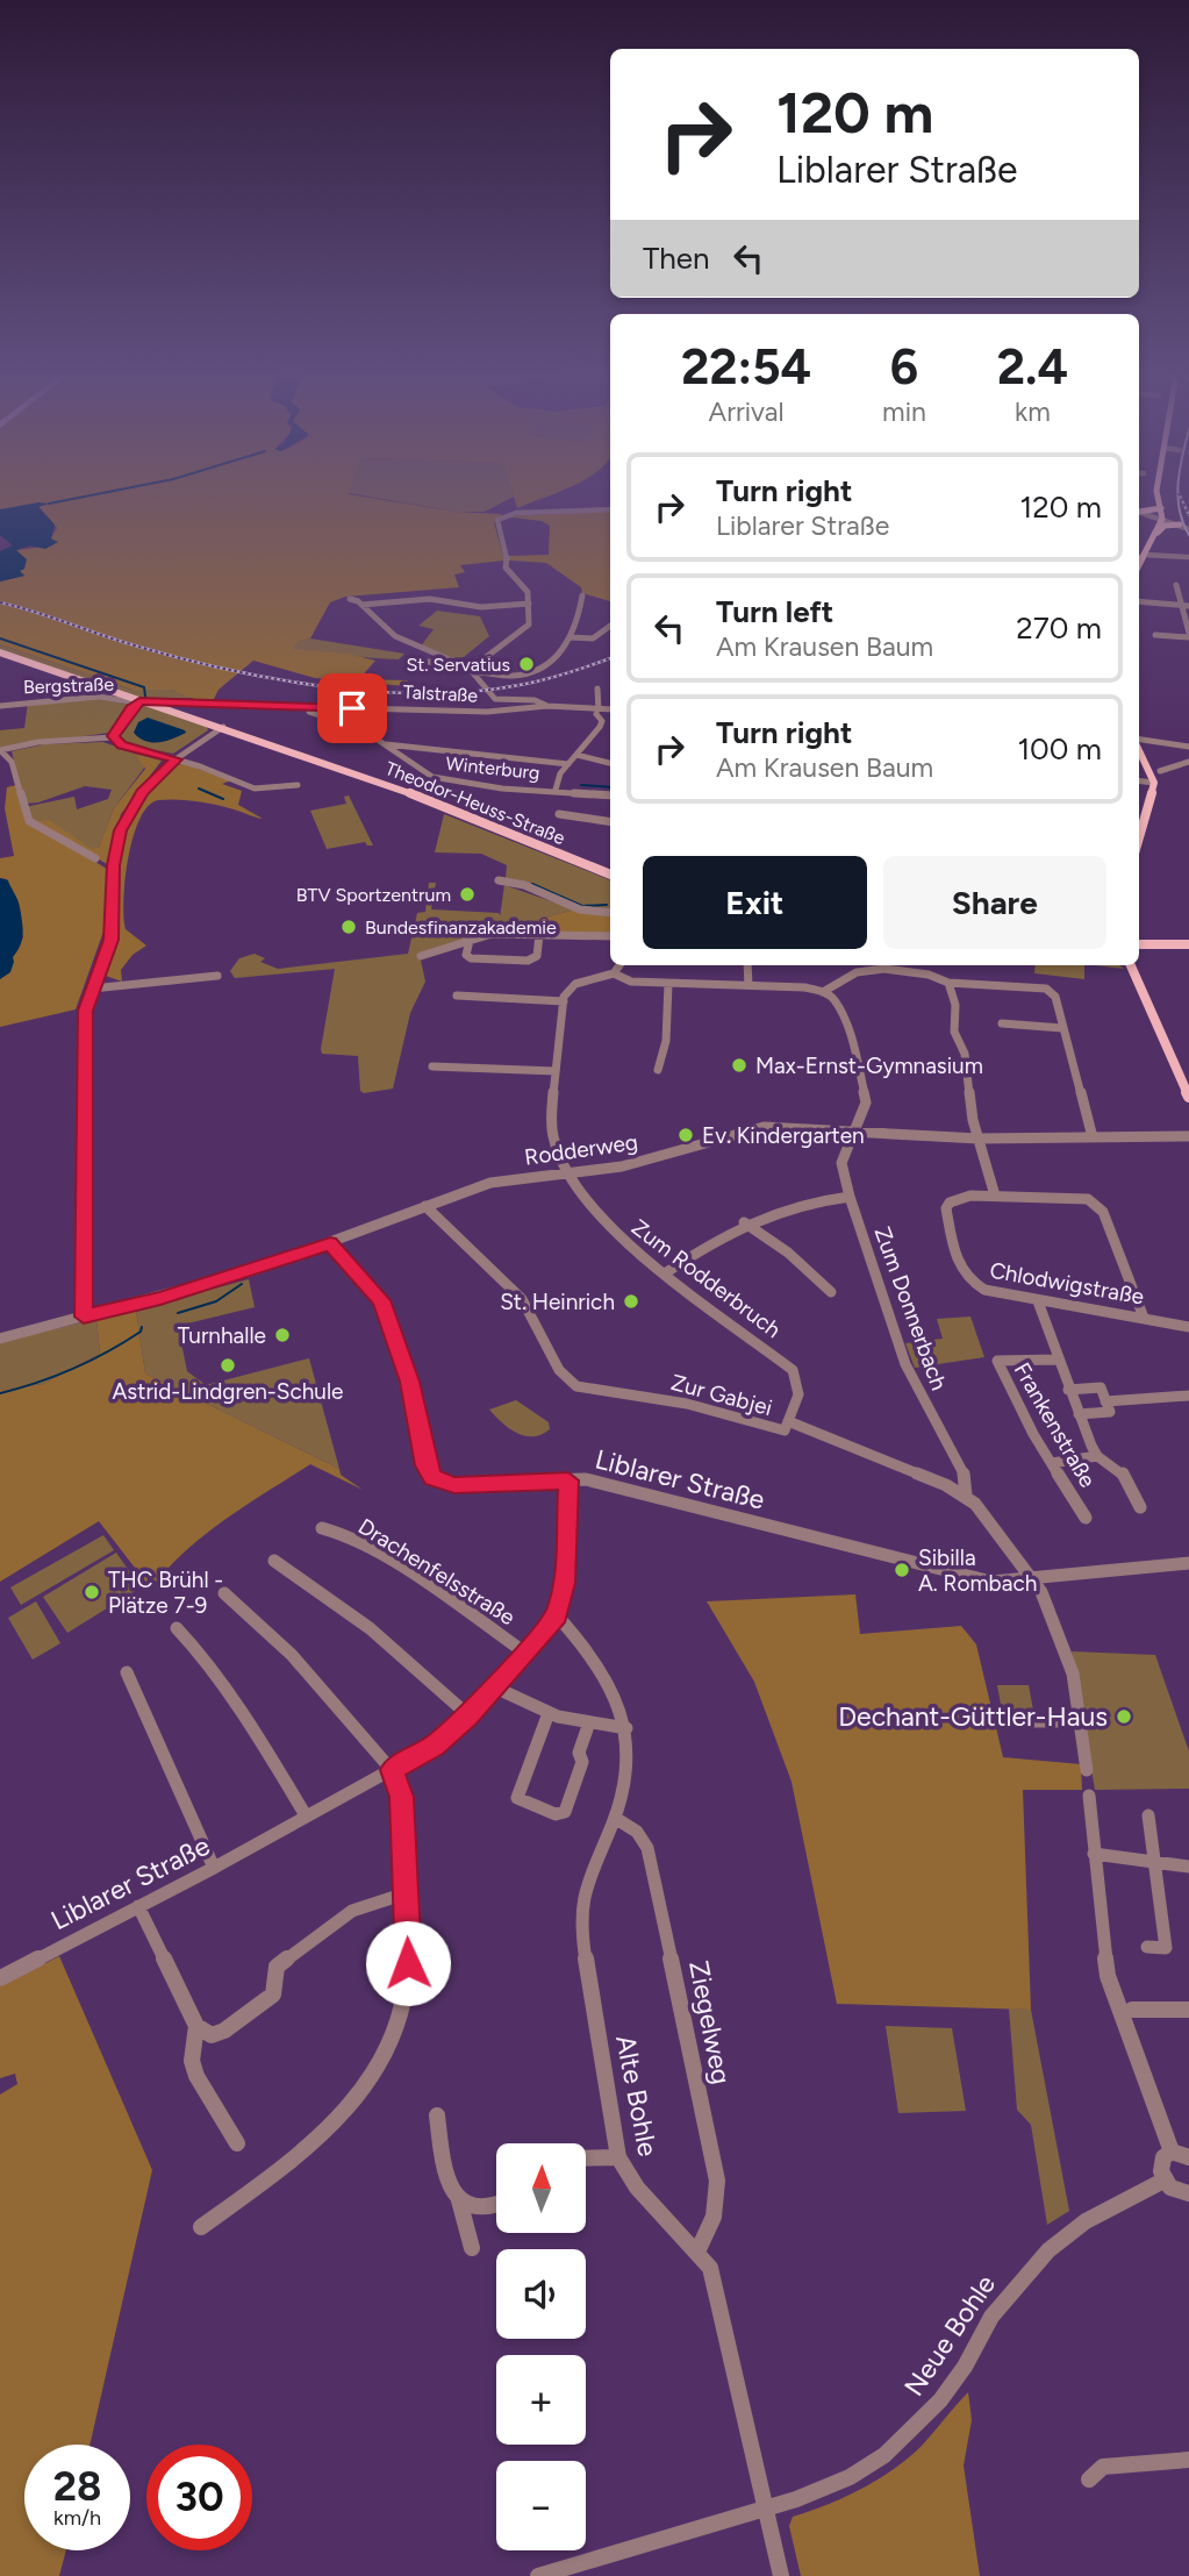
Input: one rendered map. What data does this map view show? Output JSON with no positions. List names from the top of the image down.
{
  "streets": {
    "main road": ["Theodor-Heuss-Straße"],
    "street": [
      "Bergstraße",
      "Talstraße",
      "Winterburg",
      "Rodderweg",
      "Zum Rodderbruch",
      "Chlodwigstraße",
      "Zum Donnerbach",
      "Zur Gabjei",
      "Frankenstraße",
      "Liblarer Straße",
      "Drachenfelsstraße",
      "Ziegelweg",
      "Alte Bohle",
      "Neue Bohle"
    ]
  },
  "crossings": [
    ["Bergstraße", "Talstraße"],
    ["Rodderweg", "Zum Rodderbruch"],
    ["Rodderweg", "Zum Donnerbach"],
    ["Rodderweg", "Zur Gabjei"],
    ["Zum Rodderbruch", "Zur Gabjei"],
    ["Zum Donnerbach", "Zur Gabjei"],
    ["Zur Gabjei", "Liblarer Straße"],
    ["Liblarer Straße", "Drachenfelsstraße"],
    ["Liblarer Straße", "Alte Bohle"],
    ["Ziegelweg", "Alte Bohle"],
    ["Alte Bohle", "Neue Bohle"]
  ],
  "places": [
    "St. Servatius",
    "BTV Sportzentrum",
    "Bundesfinanzakademie",
    "Max-Ernst-Gymnasium",
    "Ev. Kindergarten",
    "St. Heinrich",
    "Turnhalle",
    "Astrid-Lindgren-Schule",
    "Sibilla A. Rombach",
    "THC Brühl - Plätze 7-9",
    "Dechant-Güttler-Haus"
  ],
  "north": "top",
  "page": {
    "turn": ["120 m", "Liblarer Straße"],
    "then": "Then",
    "eta": [
      "22:54",
      "Arrival",
      "6",
      "min",
      "2.4",
      "km"
    ],
    "list": [
      {
        "name": "Turn right",
        "note": "Liblarer Straße",
        "value": "120 m"
      },
      {
        "name": "Turn left",
        "note": "Am Krausen Baum",
        "value": "270 m"
      },
      {
        "name": "Turn right",
        "note": "Am Krausen Baum",
        "value": "100 m"
      }
    ],
    "buttons": ["Exit", "Share"],
    "map_buttons": ["+", "−"],
    "speed": "28 km/h",
    "limit": "30"
  }
}
